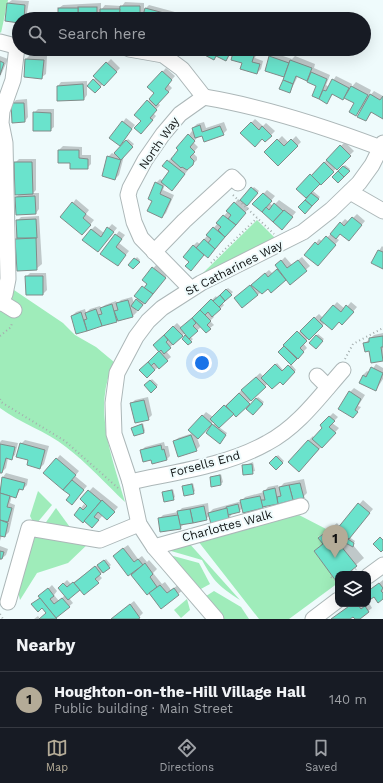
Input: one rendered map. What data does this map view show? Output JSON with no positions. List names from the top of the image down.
{
  "streets": {
    "street": [
      "North Way",
      "St Catharines Way",
      "Forsells End",
      "Charlottes Walk"
    ]
  },
  "crossings": [
    ["North Way", "St Catharines Way"],
    ["St Catharines Way", "Forsells End"],
    ["St Catharines Way", "Charlottes Walk"]
  ],
  "page": {
    "search": "Search here",
    "pins": "1",
    "heading": "Nearby",
    "list": [
      {
        "mark": "1",
        "name": "Houghton-on-the-Hill Village Hall",
        "note": "Public building · Main Street",
        "value": "140 m"
      }
    ],
    "nav": ["Map", "Directions", "Saved"]
  }
}
